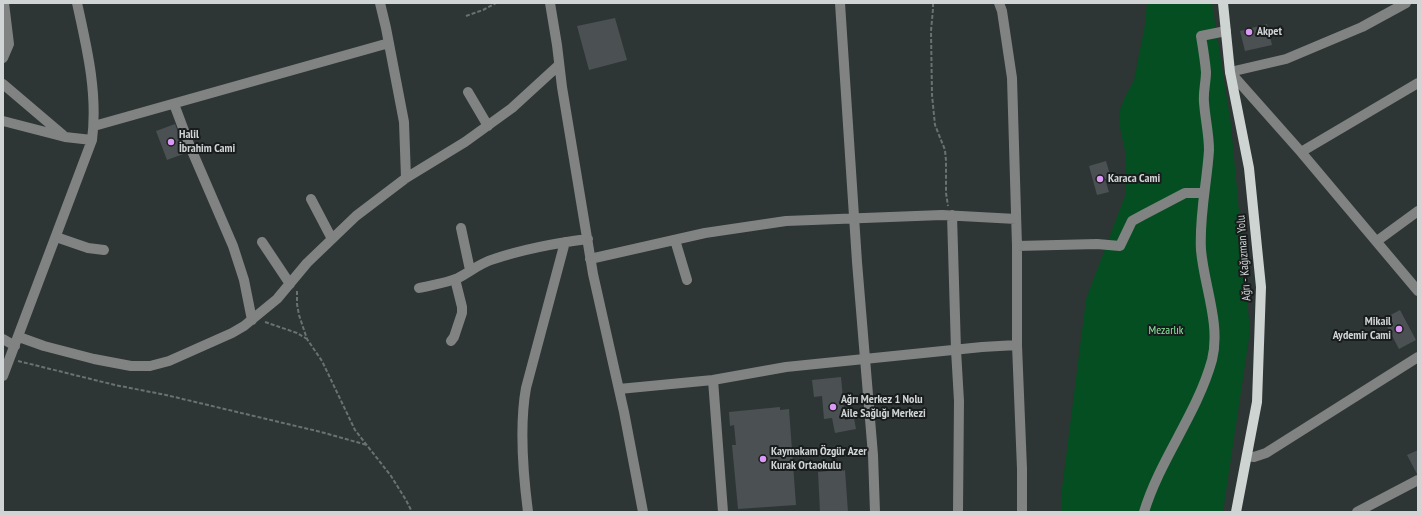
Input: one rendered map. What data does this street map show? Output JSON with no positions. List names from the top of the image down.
{
  "streets": {
    "main road": ["Ağrı - Kağızman Yolu"]
  },
  "parks": ["Mezarlık"],
  "places": [
    "Akpet",
    "Halil İbrahim Cami",
    "Karaca Cami",
    "Mikail Aydemir Cami",
    "Ağrı Merkez 1 Nolu Aile Sağlığı Merkezi",
    "Kaymakam Özgür Azer Kurak Ortaokulu"
  ]
}
